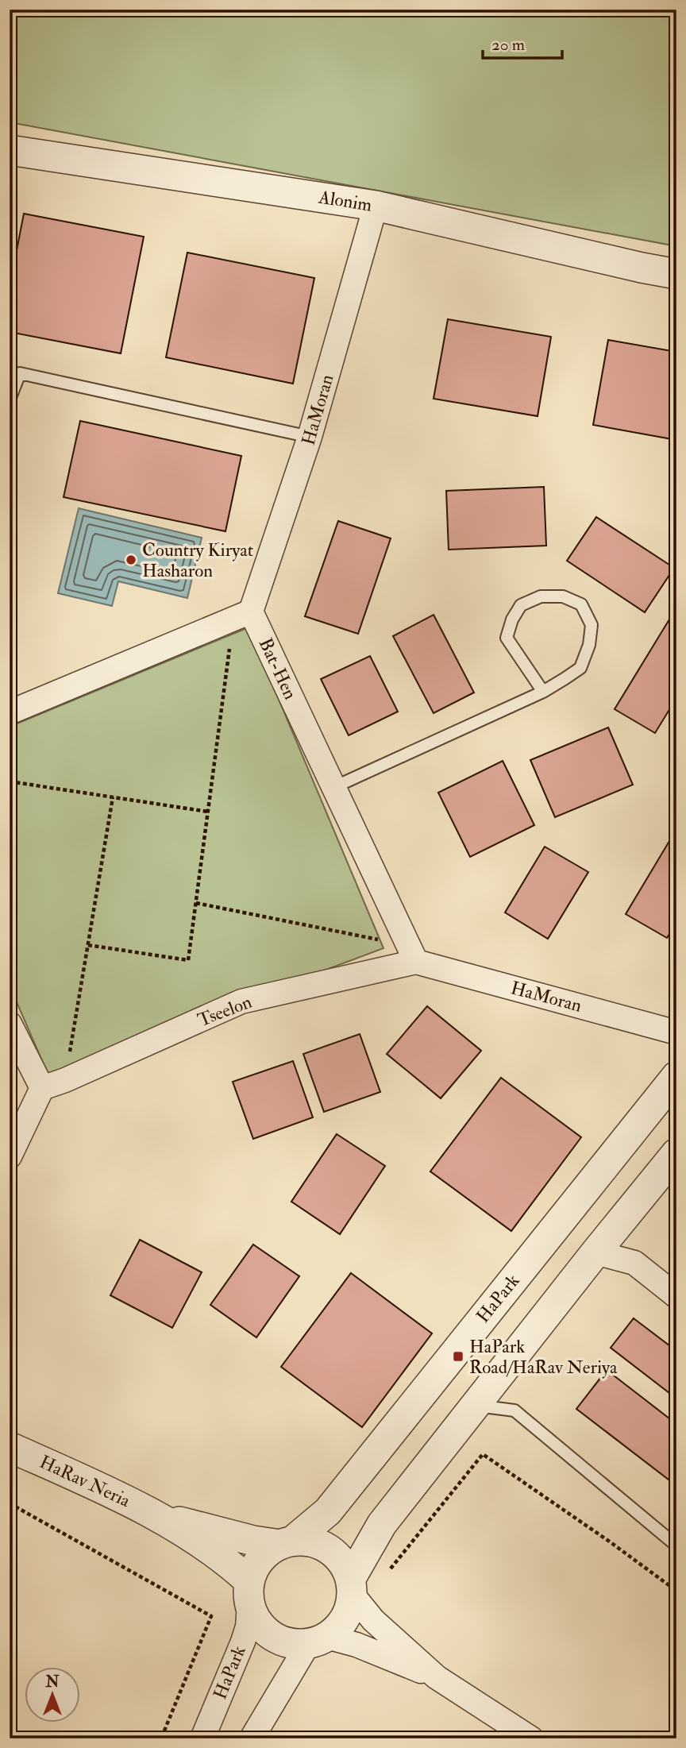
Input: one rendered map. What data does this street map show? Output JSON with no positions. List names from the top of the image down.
{
  "streets": {
    "street": [
      "Alonim",
      "HaMoran",
      "Bat-Hen",
      "Tseelon",
      "HaPark",
      "HaRav Neria"
    ]
  },
  "crossings": [
    ["Alonim", "HaMoran"],
    ["HaMoran", "Bat-Hen"],
    ["HaMoran", "Tseelon"],
    ["Bat-Hen", "Tseelon"],
    ["HaPark", "HaRav Neria"]
  ],
  "places": {
    "other": ["Country Kiryat Hasharon"],
    "transit": ["HaPark Road/HaRav Neriya"]
  },
  "scale_bar": "20 m",
  "north": "top"
}
